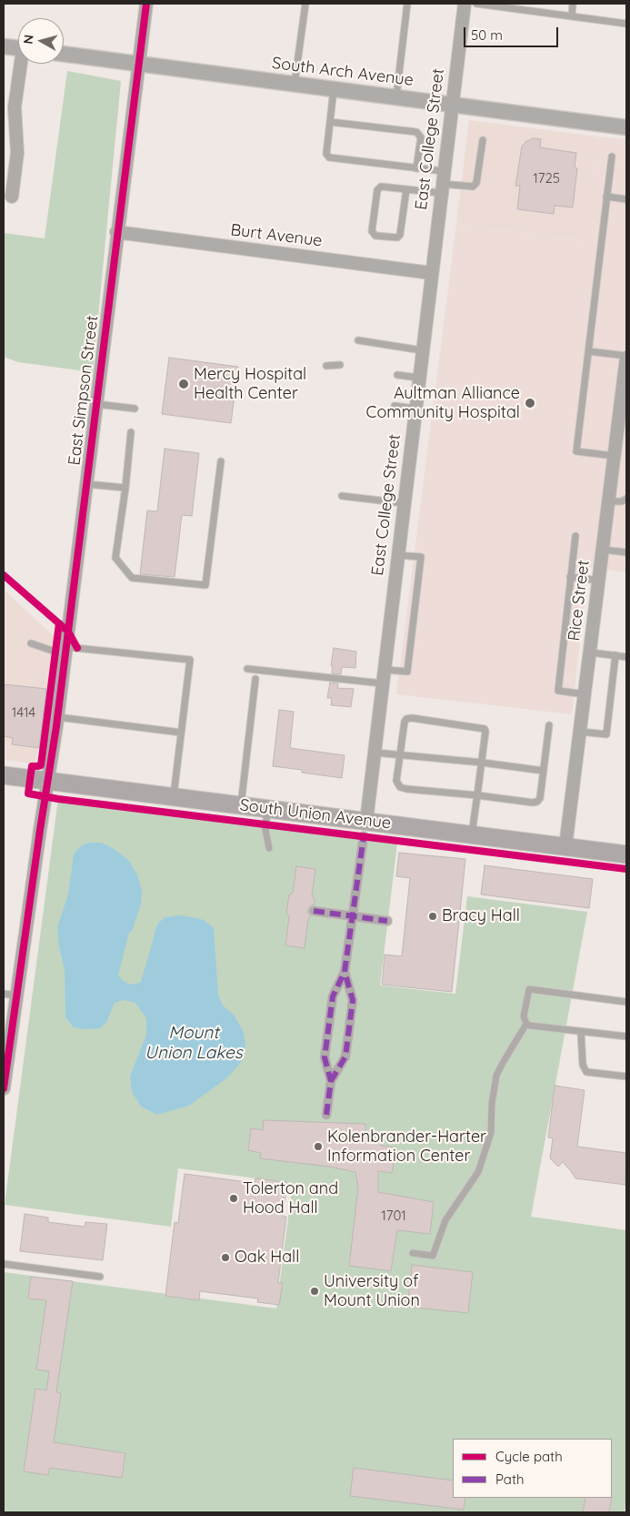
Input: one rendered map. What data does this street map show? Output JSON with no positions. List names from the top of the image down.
{
  "streets": {
    "main road": ["South Union Avenue"],
    "street": [
      "South Arch Avenue",
      "East College Street",
      "Burt Avenue",
      "East Simpson Street",
      "Rice Street"
    ]
  },
  "crossings": [
    ["South Arch Avenue", "East College Street"],
    ["South Arch Avenue", "East Simpson Street"],
    ["East College Street", "Burt Avenue"],
    ["East College Street", "South Union Avenue"],
    ["Burt Avenue", "East Simpson Street"],
    ["East Simpson Street", "South Union Avenue"],
    ["Rice Street", "South Union Avenue"]
  ],
  "water": ["Mount Union Lakes"],
  "places": [
    "Mercy Hospital Health Center",
    "Aultman Alliance Community Hospital",
    "Bracy Hall",
    "Kolenbrander-Harter Information Center",
    "Tolerton and Hood Hall",
    "Oak Hall",
    "University of Mount Union"
  ],
  "house_numbers": ["1725", "1414", "1701"],
  "legend": ["Cycle path", "Path"],
  "scale_bar": "50 m",
  "north": "left"
}
